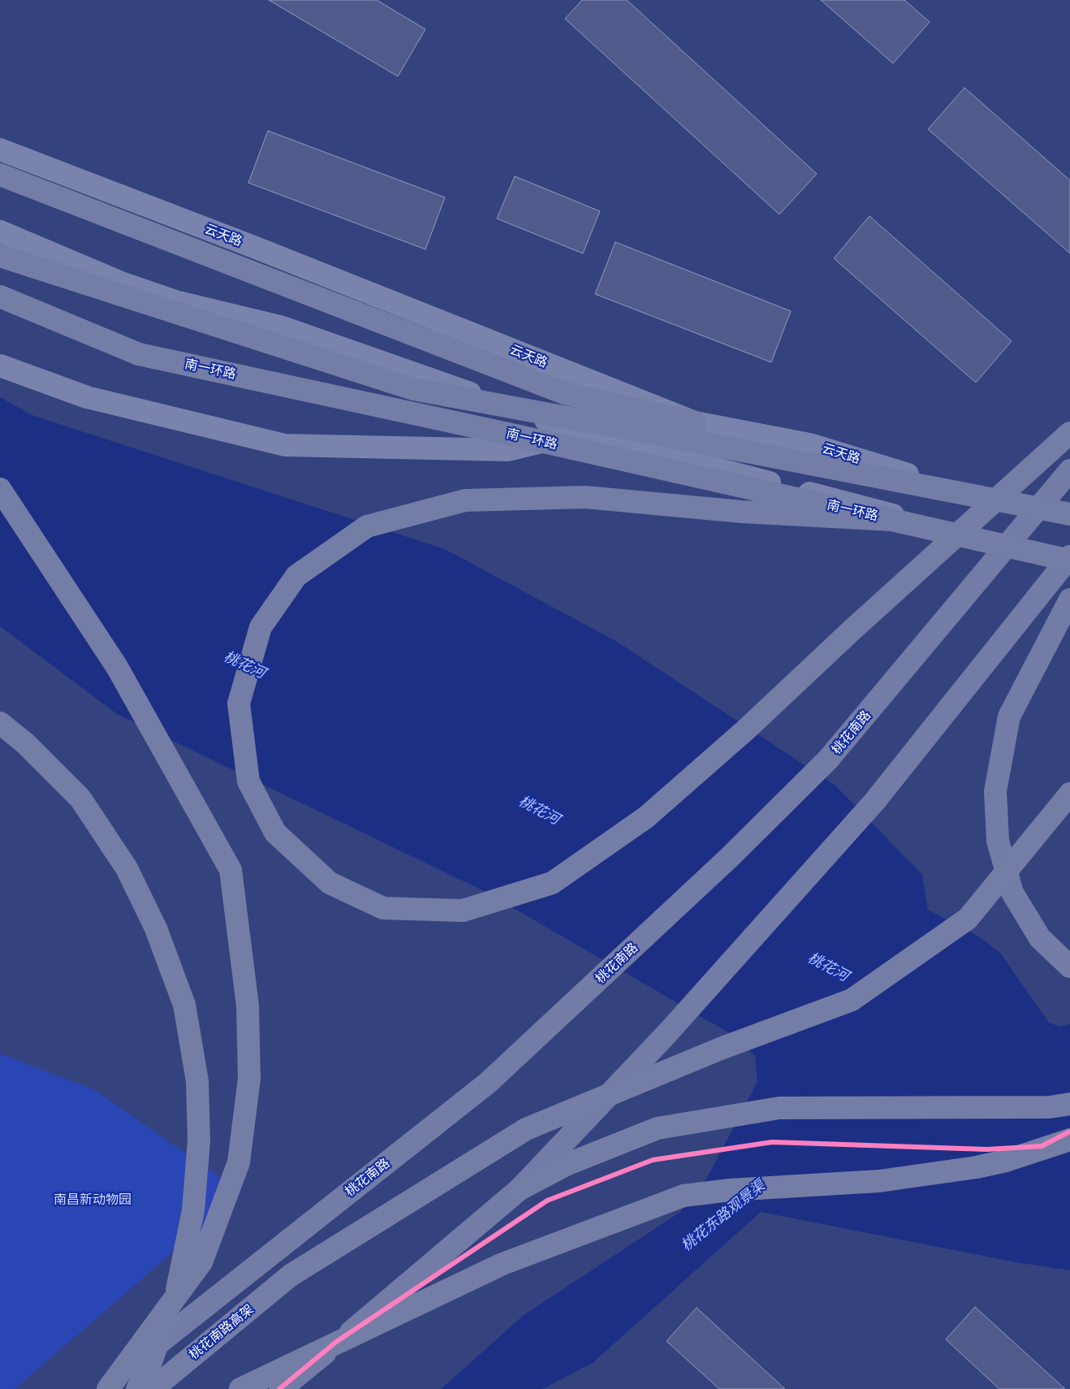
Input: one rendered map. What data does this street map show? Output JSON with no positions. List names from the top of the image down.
{
  "streets": {
    "highway": ["南一环路", "桃花南路高架"],
    "main road": ["云天路", "桃花南路"]
  },
  "crossings": [
    ["云天路", "桃花南路"]
  ],
  "water": ["桃花河", "桃花东路观景渠"],
  "parks": ["南昌新动物园"]
}
